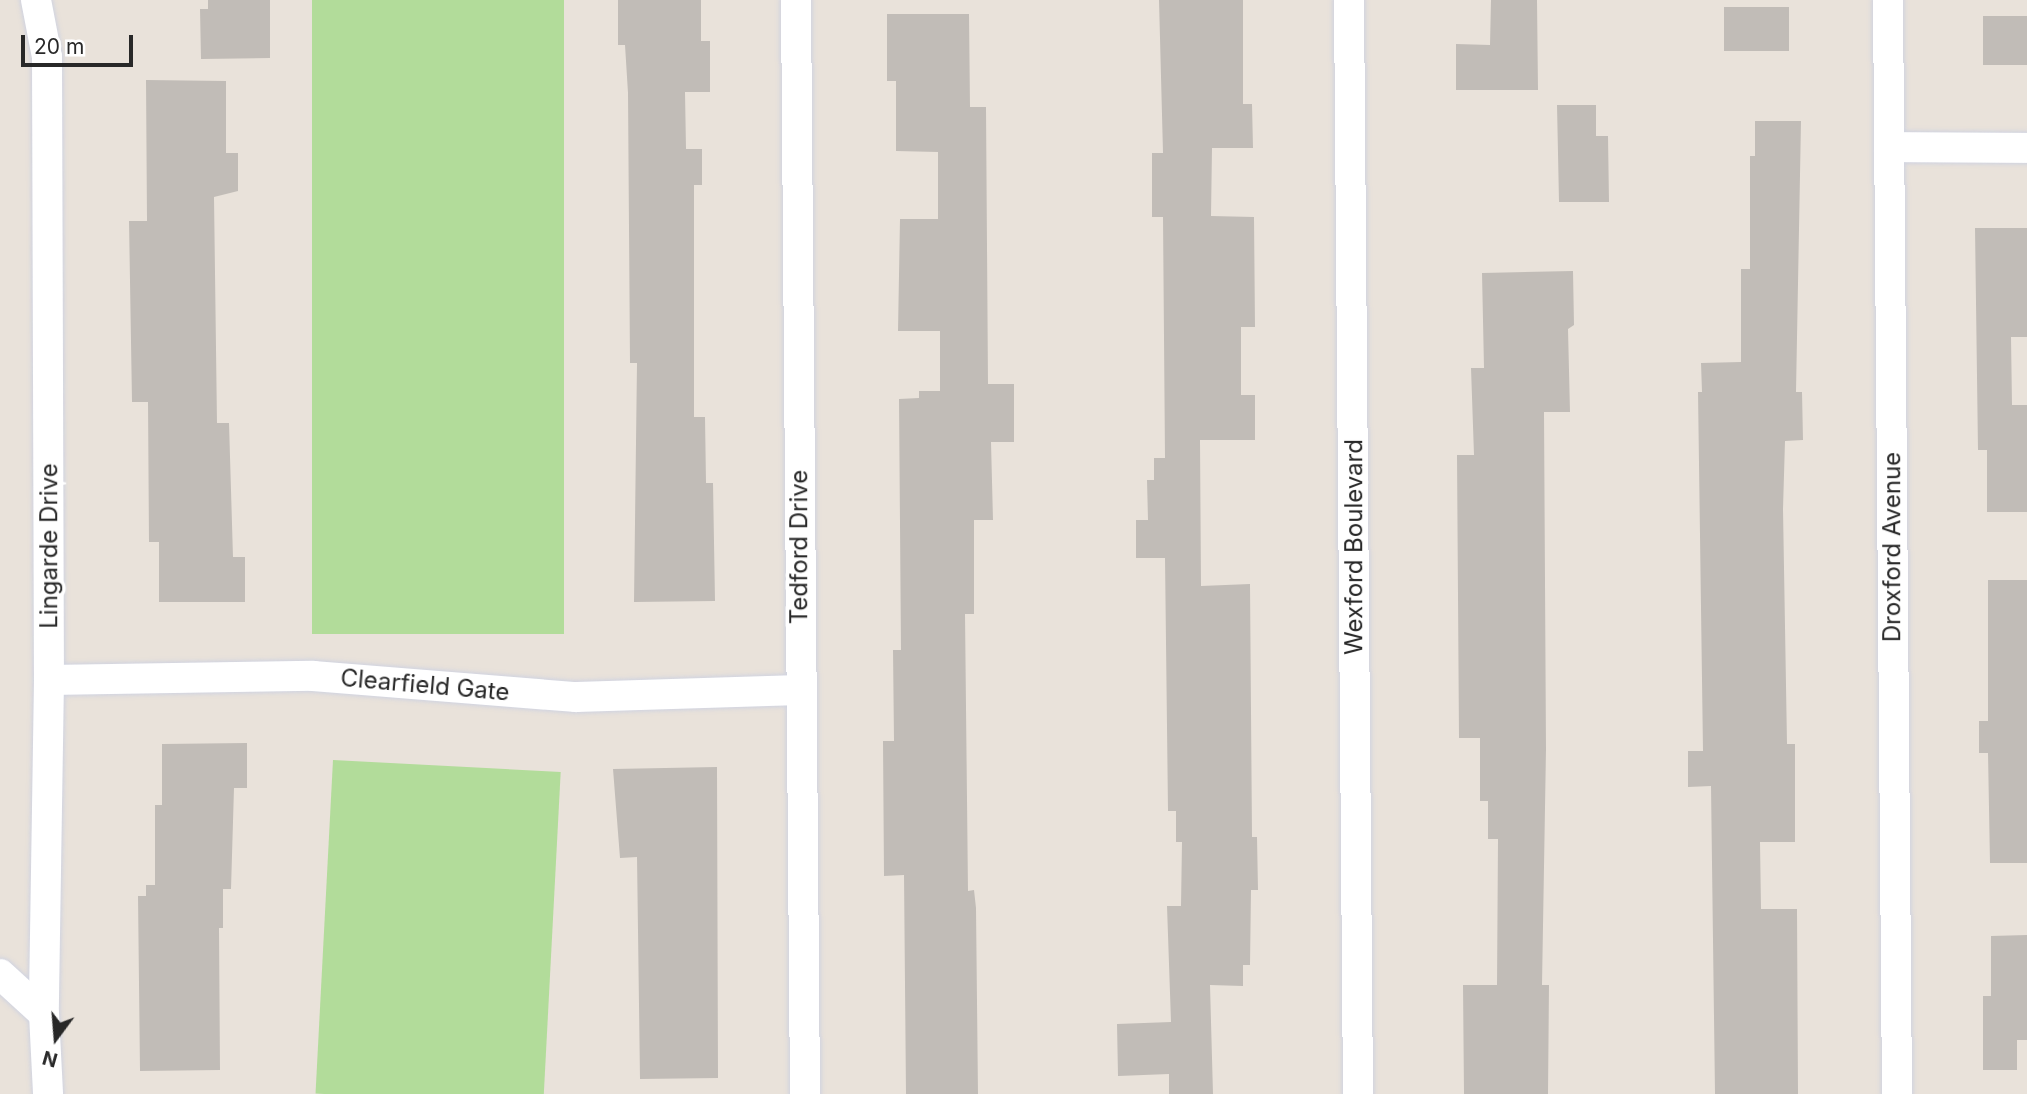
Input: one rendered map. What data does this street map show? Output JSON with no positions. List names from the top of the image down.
{
  "streets": {
    "street": [
      "Lingarde Drive",
      "Tedford Drive",
      "Wexford Boulevard",
      "Droxford Avenue",
      "Clearfield Gate"
    ]
  },
  "crossings": [
    ["Lingarde Drive", "Clearfield Gate"],
    ["Tedford Drive", "Clearfield Gate"]
  ],
  "scale_bar": "20 m",
  "north": "bottom"
}
